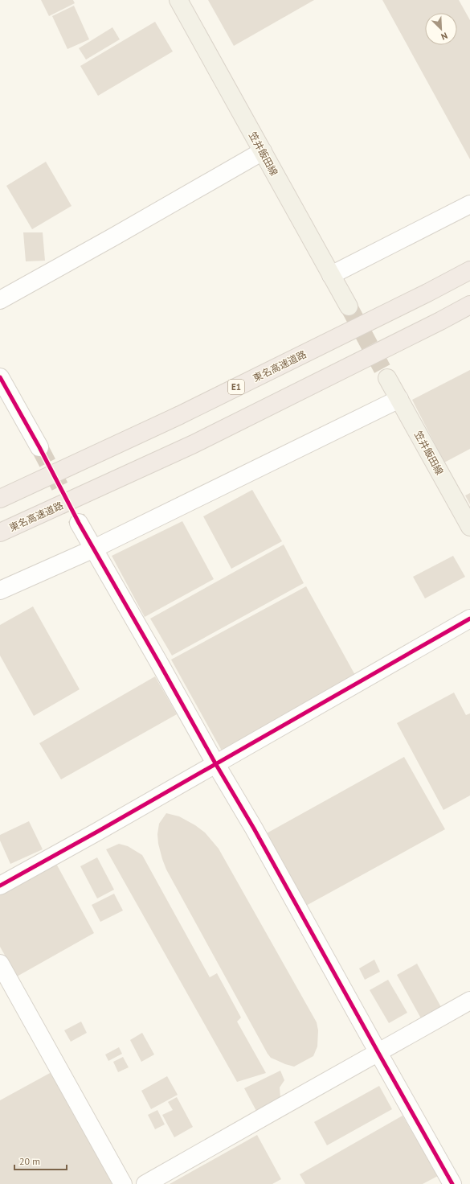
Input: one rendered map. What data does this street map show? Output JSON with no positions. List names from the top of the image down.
{
  "streets": {
    "highway": ["東名高速道路", "E1"],
    "main road": ["笠井飯田線"]
  },
  "scale_bar": "20 m",
  "north": "bottom right"
}
